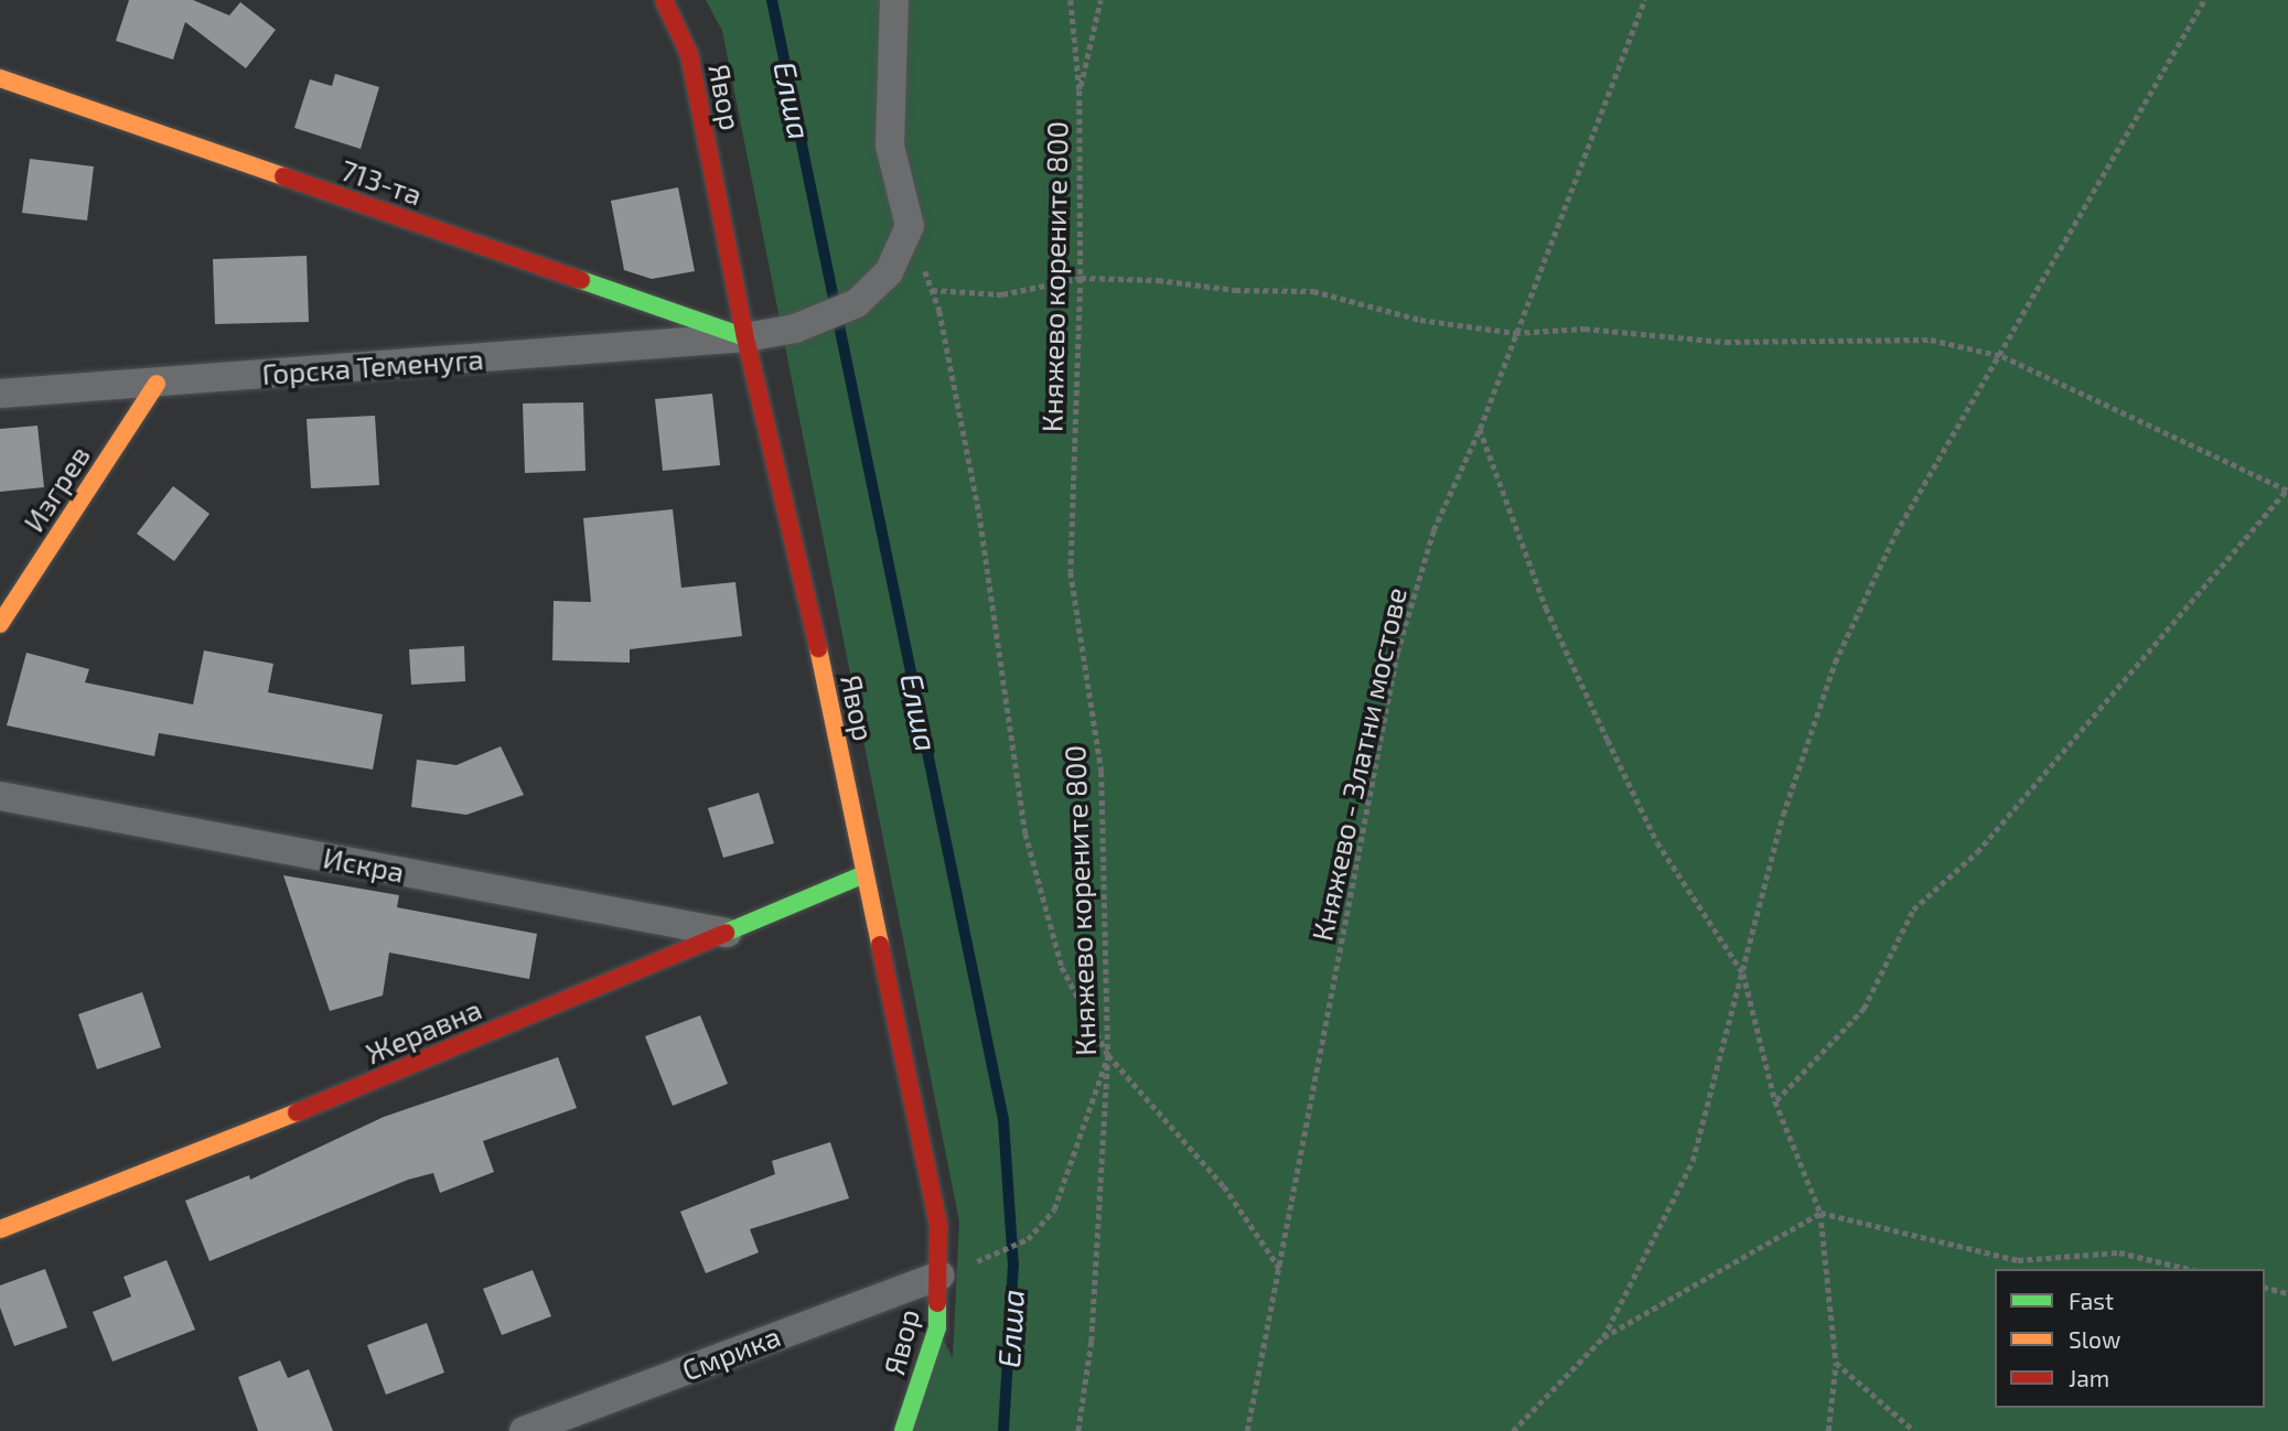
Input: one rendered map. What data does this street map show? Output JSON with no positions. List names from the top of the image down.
{
  "streets": {
    "street": [
      "Явор",
      "713-та",
      "Горска Теменуга",
      "Изгрев",
      "Искра",
      "Жеравна",
      "Смрика"
    ],
    "path": ["Княжево корените 800", "Княжево - Златни мостове"]
  },
  "crossings": [
    ["Явор", "713-та"],
    ["Явор", "Горска Теменуга"],
    ["Явор", "Жеравна"],
    ["Явор", "Смрика"],
    ["713-та", "Горска Теменуга"],
    ["Горска Теменуга", "Изгрев"],
    ["Искра", "Жеравна"]
  ],
  "water": ["Елша"],
  "legend": ["Fast", "Slow", "Jam"]
}
